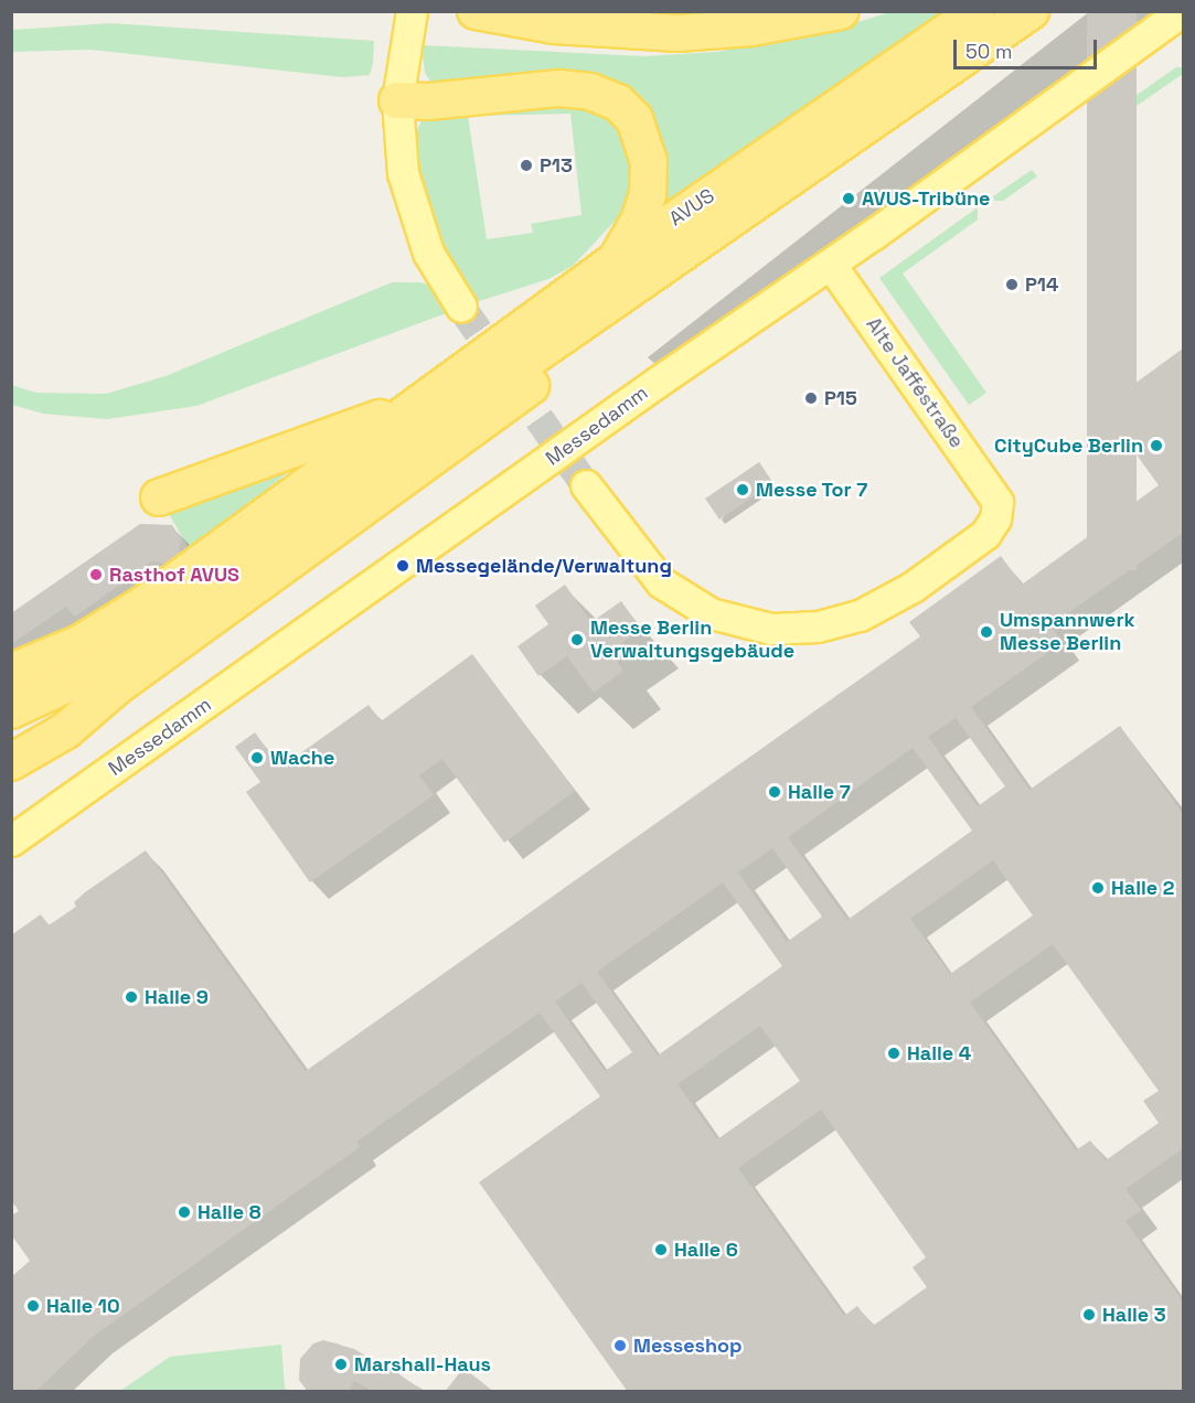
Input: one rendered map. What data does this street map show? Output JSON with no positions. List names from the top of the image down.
{
  "streets": {
    "highway": ["AVUS"],
    "main road": ["Alte Jafféstraße", "Messedamm"]
  },
  "crossings": [
    ["Alte Jafféstraße", "Messedamm"]
  ],
  "places": [
    "P13",
    "AVUS-Tribüne",
    "P14",
    "P15",
    "CityCube Berlin",
    "Messe Tor 7",
    "Messegelände/Verwaltung",
    "Rasthof AVUS",
    "Umspannwerk Messe Berlin",
    "Messe Berlin Verwaltungsgebäude",
    "Wache",
    "Halle 7",
    "Halle 2",
    "Halle 9",
    "Halle 4",
    "Halle 8",
    "Halle 6",
    "Halle 10",
    "Halle 3",
    "Messeshop",
    "Marshall-Haus"
  ],
  "scale_bar": "50 m"
}
